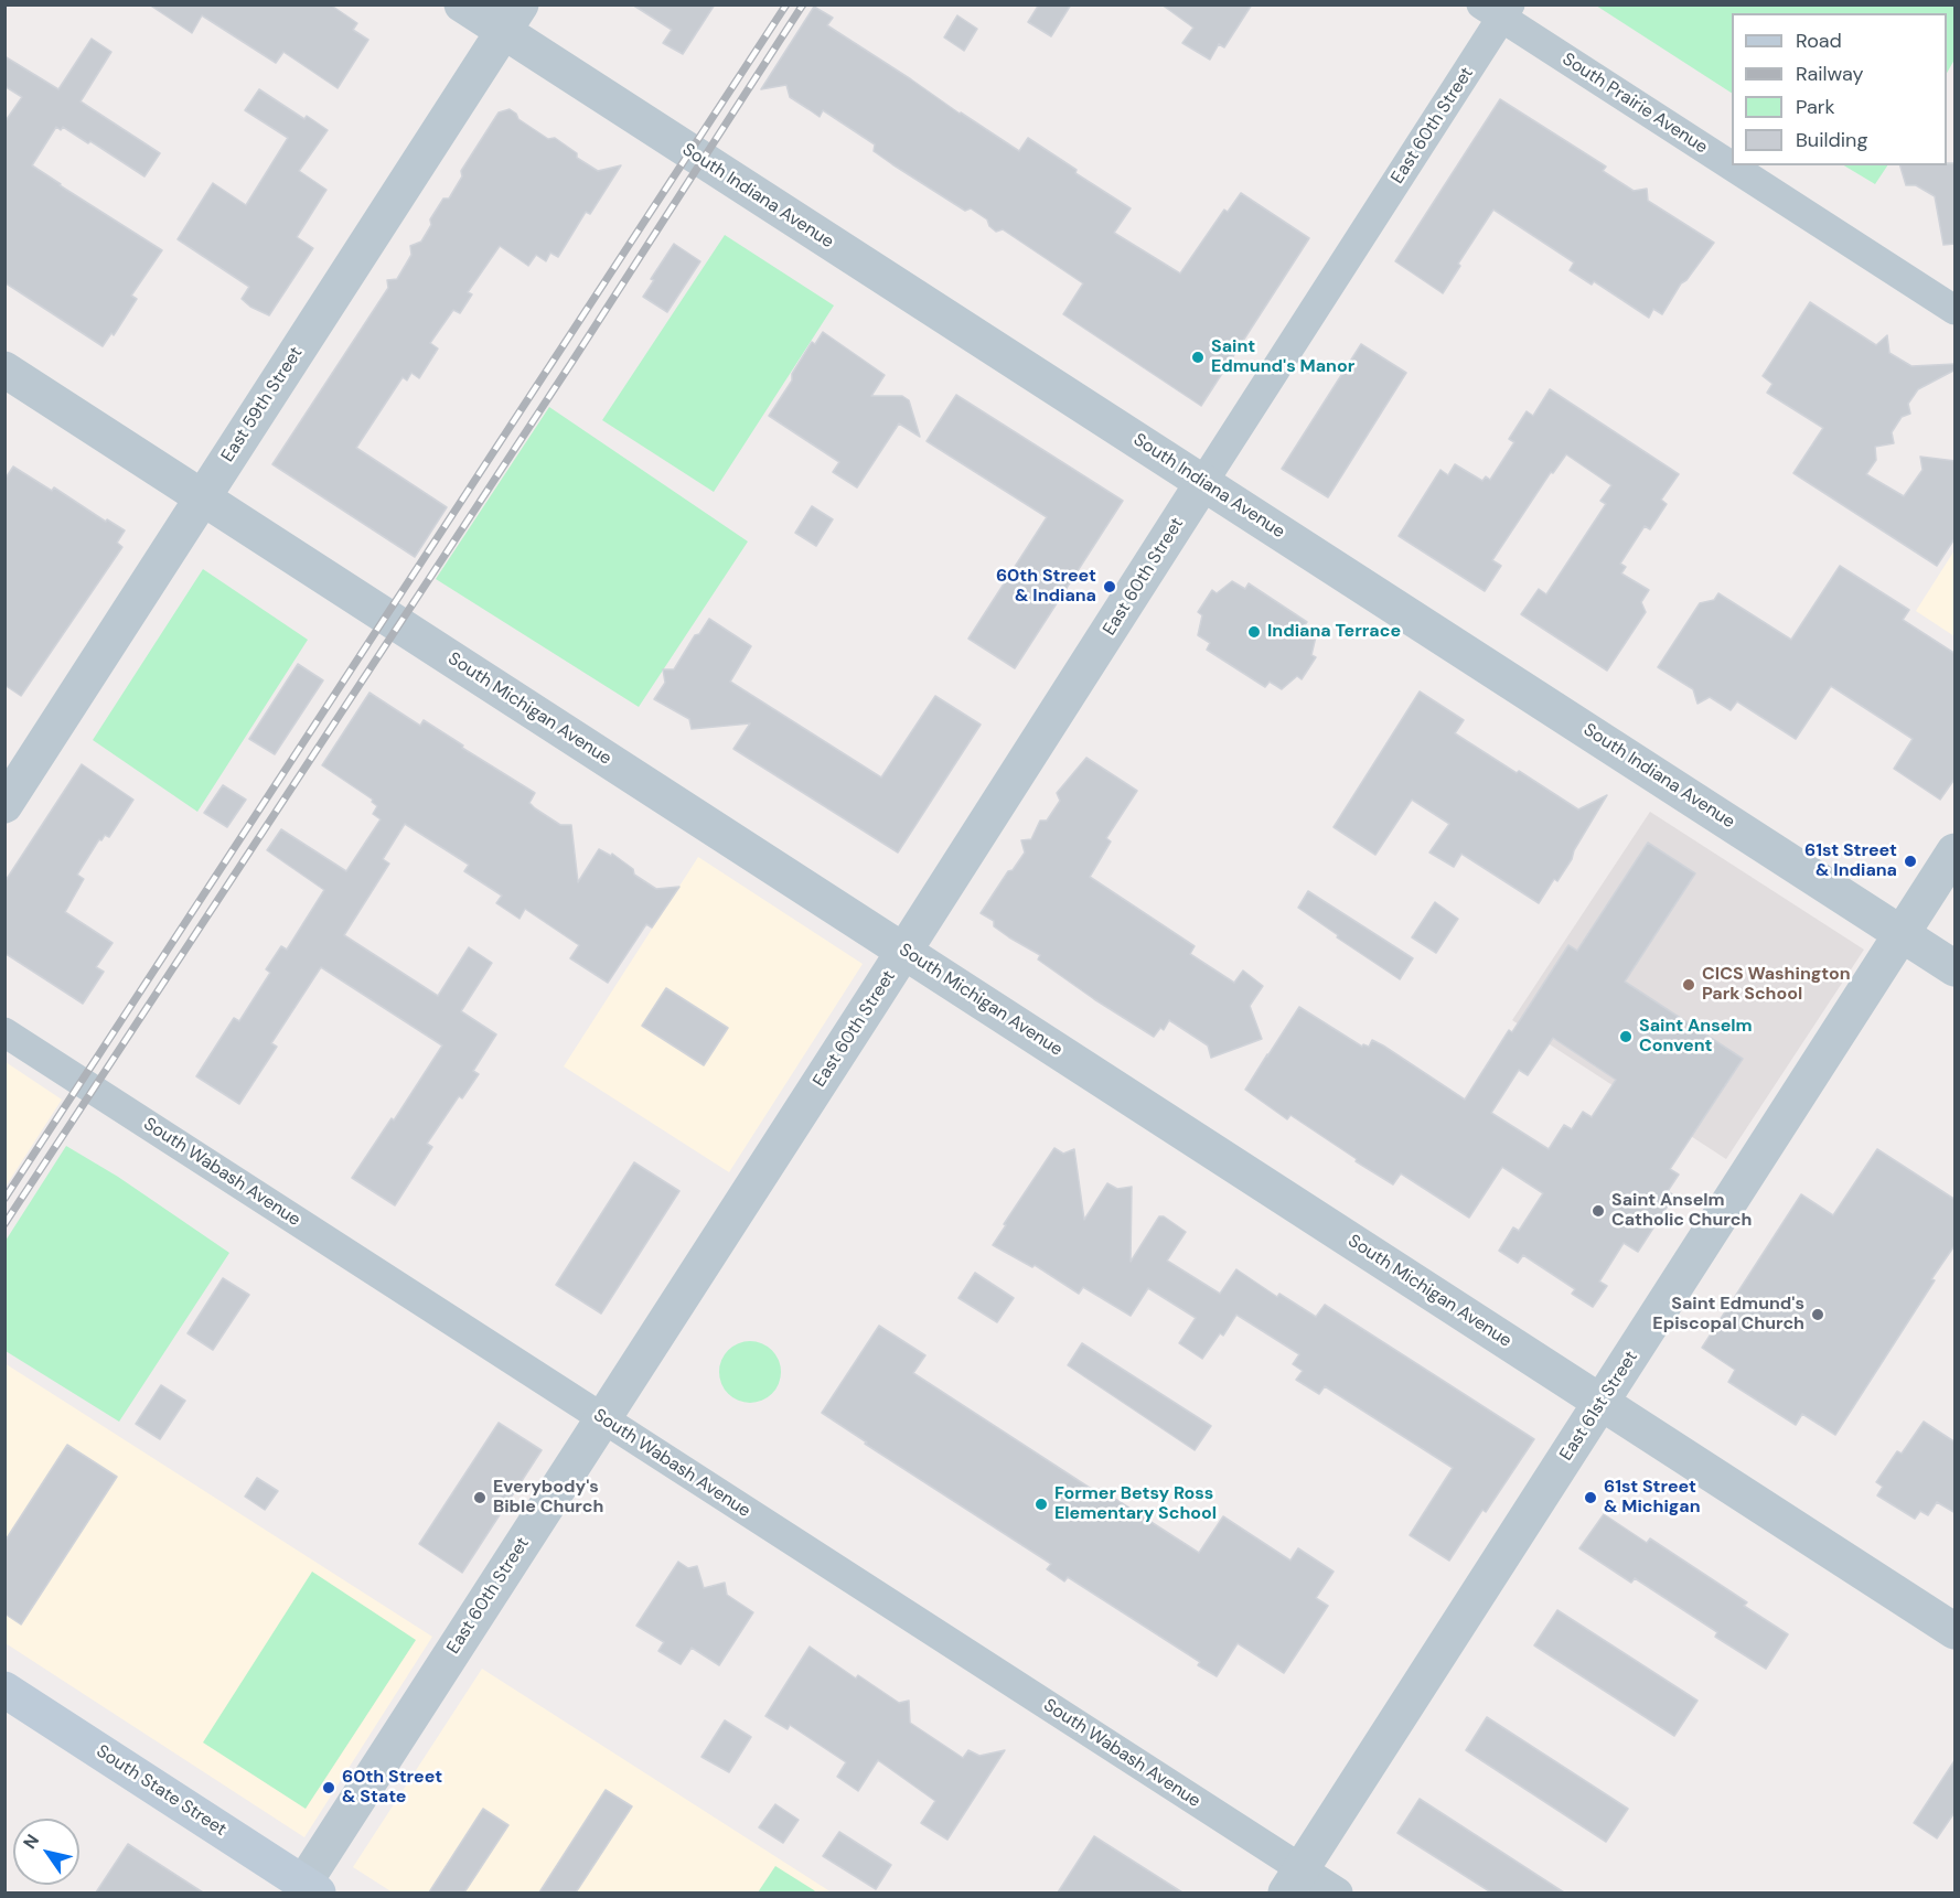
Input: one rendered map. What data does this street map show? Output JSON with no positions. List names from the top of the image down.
{
  "streets": {
    "main road": ["South State Street"],
    "street": [
      "South Prairie Avenue",
      "East 60th Street",
      "South Indiana Avenue",
      "East 59th Street",
      "South Michigan Avenue",
      "South Wabash Avenue",
      "East 61st Street"
    ]
  },
  "crossings": [
    ["South Prairie Avenue", "East 60th Street"],
    ["East 60th Street", "South Indiana Avenue"],
    ["East 60th Street", "South Michigan Avenue"],
    ["East 60th Street", "South Wabash Avenue"],
    ["East 60th Street", "South State Street"],
    ["South Indiana Avenue", "East 59th Street"],
    ["South Indiana Avenue", "East 61st Street"],
    ["East 59th Street", "South Michigan Avenue"],
    ["South Michigan Avenue", "East 61st Street"],
    ["South Wabash Avenue", "East 61st Street"]
  ],
  "places": [
    "Saint Edmund's Manor",
    "60th Street & Indiana",
    "Indiana Terrace",
    "61st Street & Indiana",
    "CICS Washington Park School",
    "Saint Anselm Convent",
    "Saint Anselm Catholic Church",
    "Saint Edmund's Episcopal Church",
    "Everybody's Bible Church",
    "61st Street & Michigan",
    "Former Betsy Ross Elementary School",
    "60th Street & State"
  ],
  "legend": [
    "Road",
    "Railway",
    "Park",
    "Building"
  ],
  "north": "top left"
}
